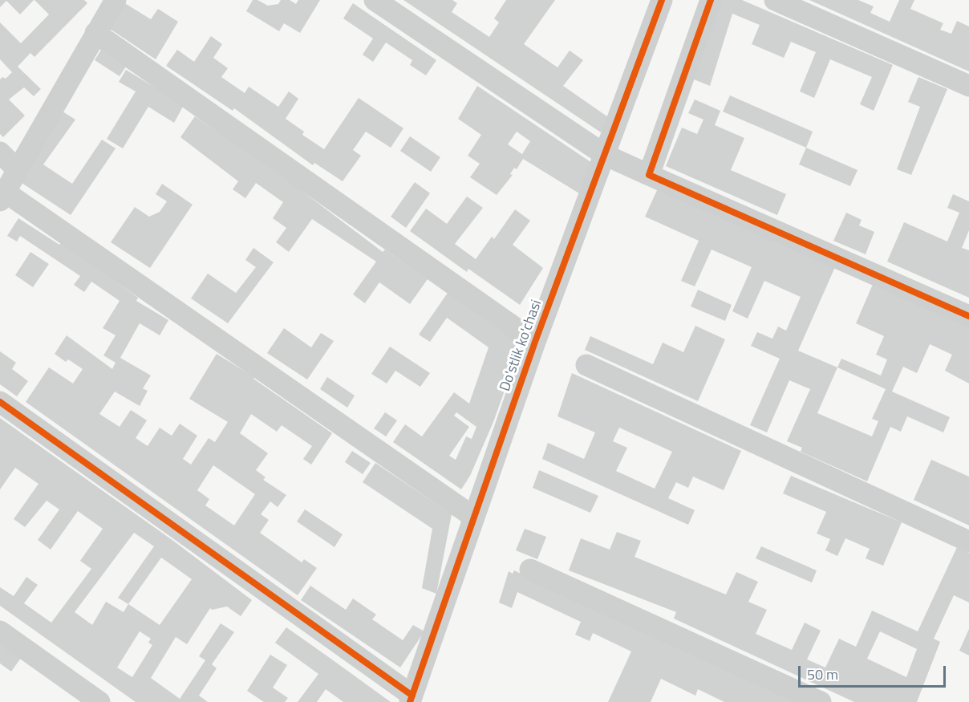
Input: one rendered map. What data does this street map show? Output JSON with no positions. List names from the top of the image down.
{
  "streets": {
    "street": ["Do'stlik ko'chasi"]
  },
  "scale_bar": "50 m"
}
